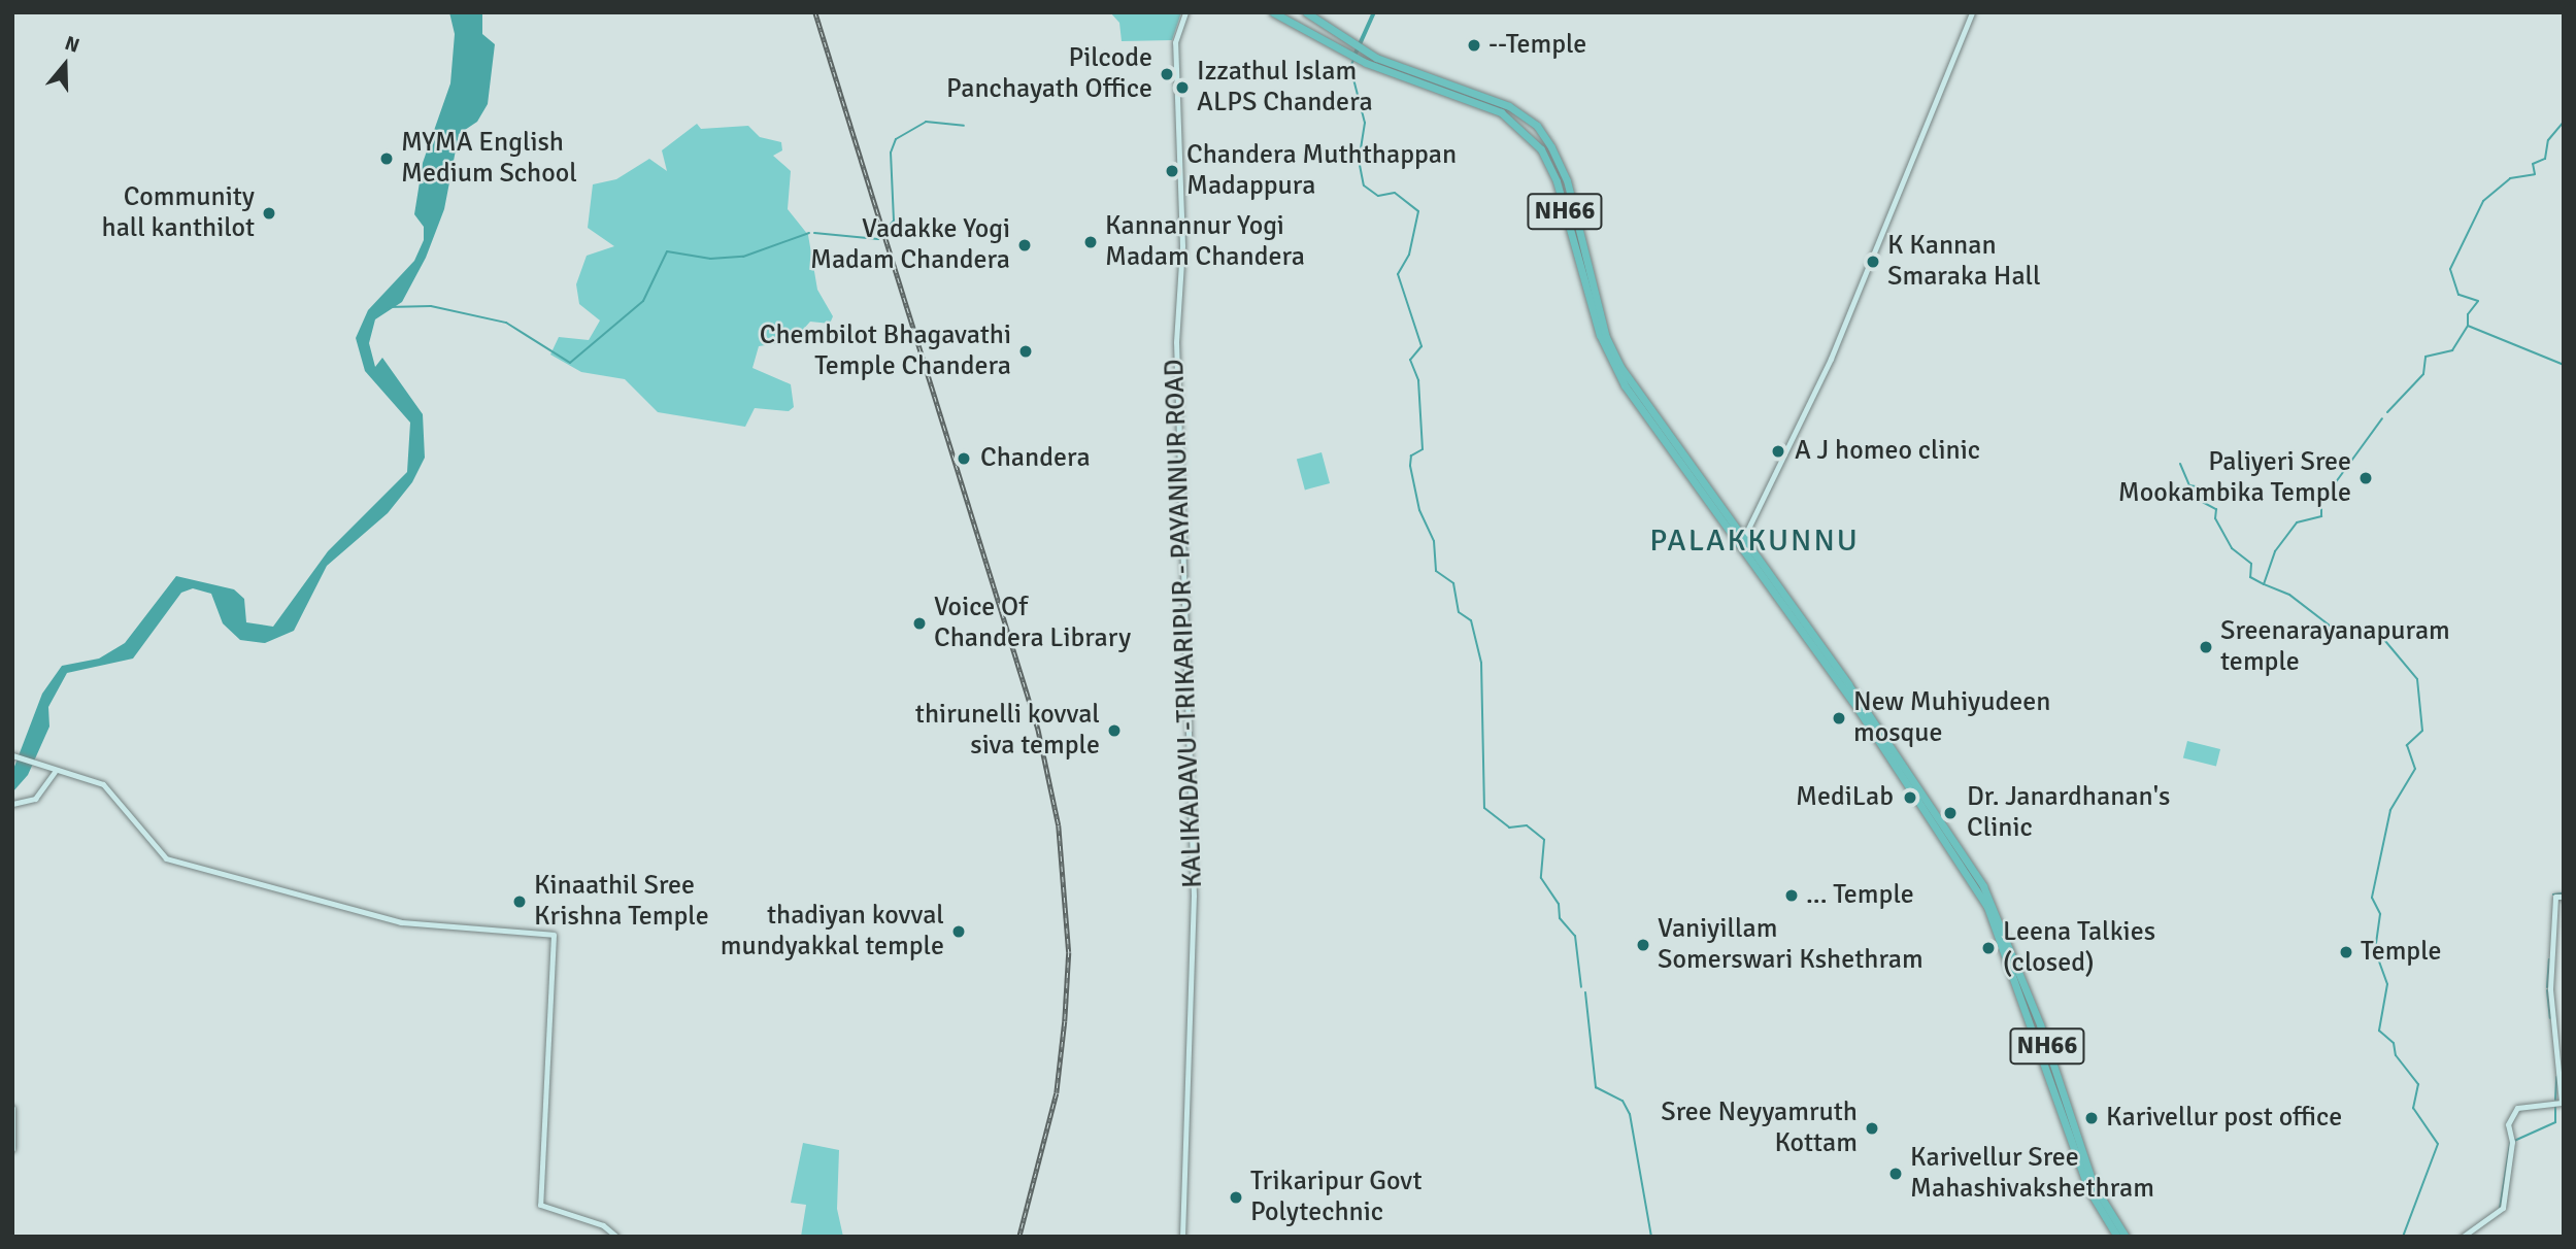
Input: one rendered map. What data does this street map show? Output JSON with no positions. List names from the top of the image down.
{
  "streets": {
    "highway": ["NH66"],
    "main road": ["KALIKADAVU -TRIKARIPUR - PAYANNUR ROAD"]
  },
  "districts": ["PALAKKUNNU"],
  "places": [
    "--Temple",
    "Pilcode Panchayath Office",
    "Izzathul Islam ALPS Chandera",
    "MYMA English Medium School",
    "Chandera Muththappan Madappura",
    "Community hall kanthilot",
    "Kannannur Yogi Madam Chandera",
    "Vadakke Yogi Madam Chandera",
    "K Kannan Smaraka Hall",
    "Chembilot Bhagavathi Temple Chandera",
    "A J homeo clinic",
    "Chandera",
    "Paliyeri Sree Mookambika Temple",
    "Voice Of Chandera Library",
    "Sreenarayanapuram temple",
    "New Muhiyudeen mosque",
    "thirunelli kovval siva temple",
    "MediLab",
    "Dr. Janardhanan's Clinic",
    "... Temple",
    "Kinaathil Sree Krishna Temple",
    "thadiyan kovval mundyakkal temple",
    "Vaniyillam Somerswari Kshethram",
    "Leena Talkies (closed)",
    "Temple",
    "Karivellur post office",
    "Sree Neyyamruth Kottam",
    "Karivellur Sree Mahashivakshethram",
    "Trikaripur Govt Polytechnic"
  ],
  "north": "top"
}
